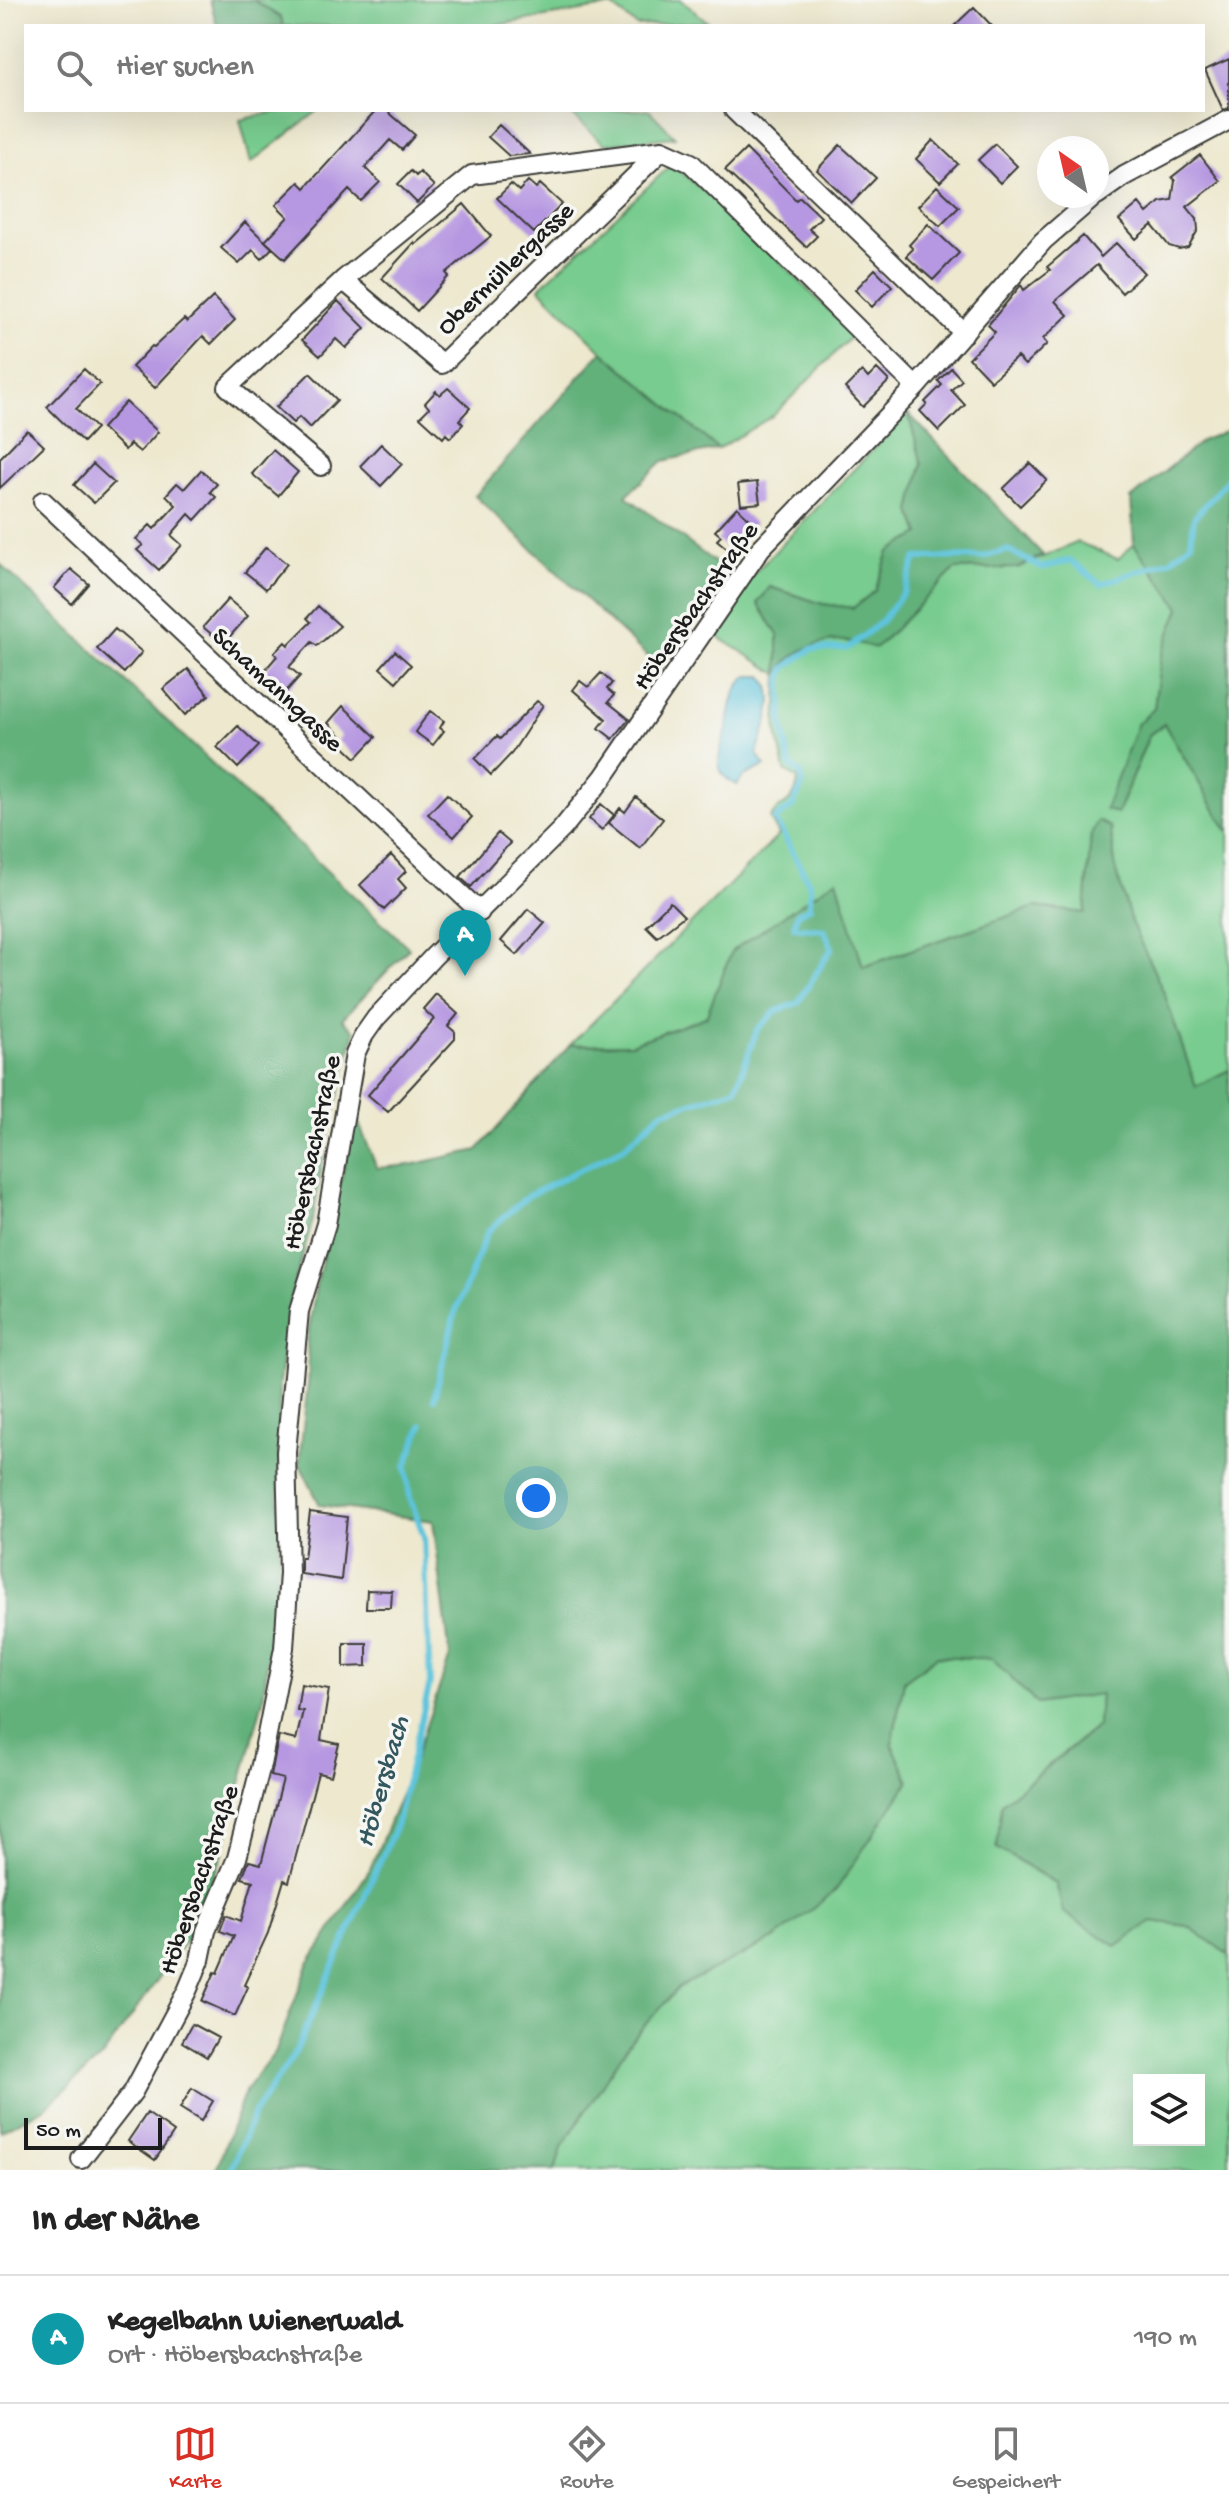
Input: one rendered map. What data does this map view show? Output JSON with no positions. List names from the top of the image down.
{
  "streets": {
    "street": ["Obermüllergasse", "Höbersbachstraße", "Schamanngasse"]
  },
  "crossings": [
    ["Höbersbachstraße", "Schamanngasse"]
  ],
  "water": ["Höbersbach"],
  "scale_bar": "50 m",
  "north": "top left",
  "page": {
    "search": "Hier suchen",
    "pins": "A",
    "scale": "50 m",
    "heading": "In der Nähe",
    "list": [
      {
        "mark": "A",
        "name": "Kegelbahn Wienerwald",
        "note": "Ort · Höbersbachstraße",
        "value": "190 m"
      }
    ],
    "nav": ["Karte", "Route", "Gespeichert"]
  }
}
